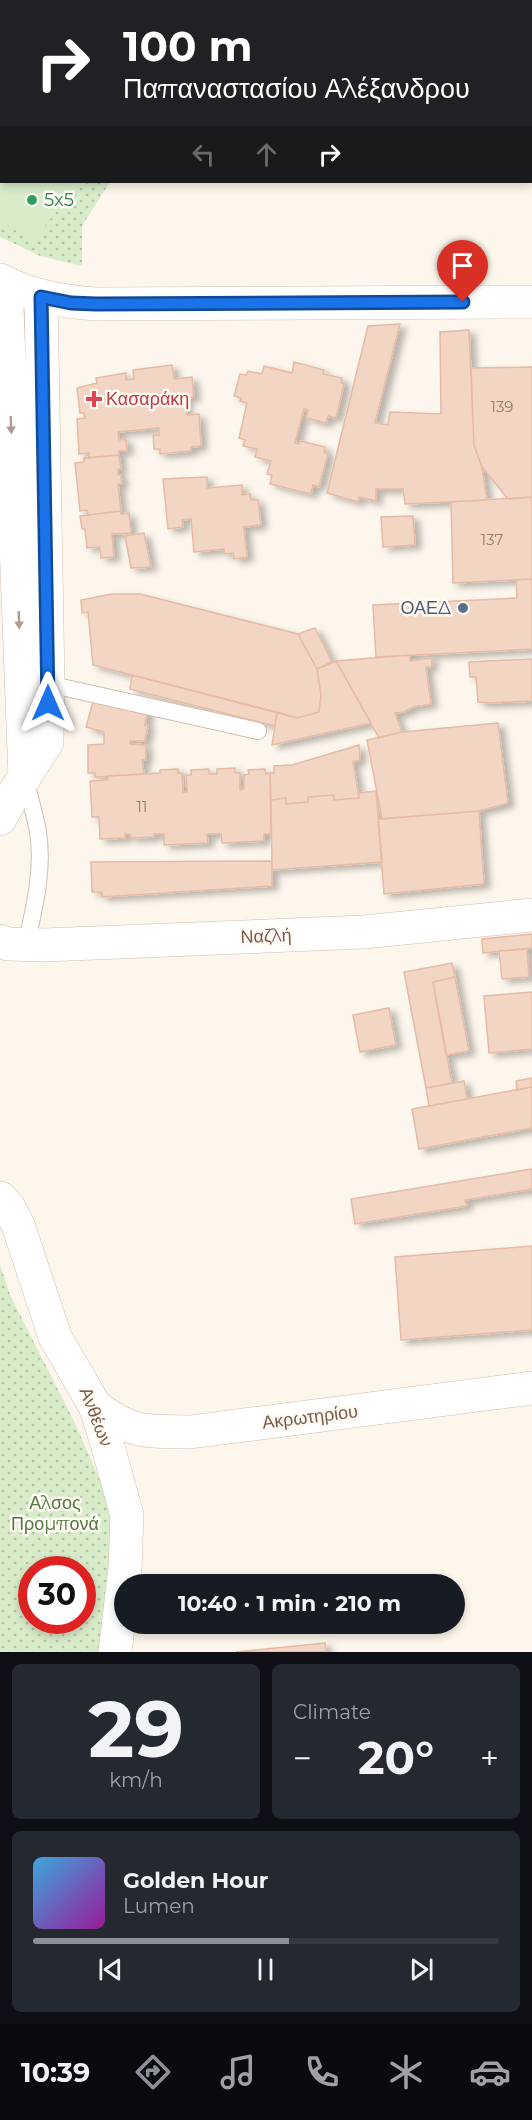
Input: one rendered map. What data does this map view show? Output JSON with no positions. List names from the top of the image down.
{
  "streets": {
    "street": ["Ναζλή", "Ανθέων", "Ακρωτηρίου"]
  },
  "crossings": [
    ["Ανθέων", "Ακρωτηρίου"]
  ],
  "parks": ["Αλσος Προμπονά"],
  "places": {
    "other": ["5x5", "ΟΑΕΔ"],
    "health": ["Κασαράκη"]
  },
  "house_numbers": ["139", "137", "11"],
  "page": {
    "turn": ["100 m", "Παπαναστασίου Αλέξανδρου"],
    "limit": "30",
    "trip": "10:40 · 1 min · 210 m",
    "tile": [
      ["29", "km/h"],
      "Climate"
    ],
    "heat": ["−", "20°", "+"],
    "song": ["Golden Hour", "Lumen"],
    "tabs": "10:39"
  }
}
